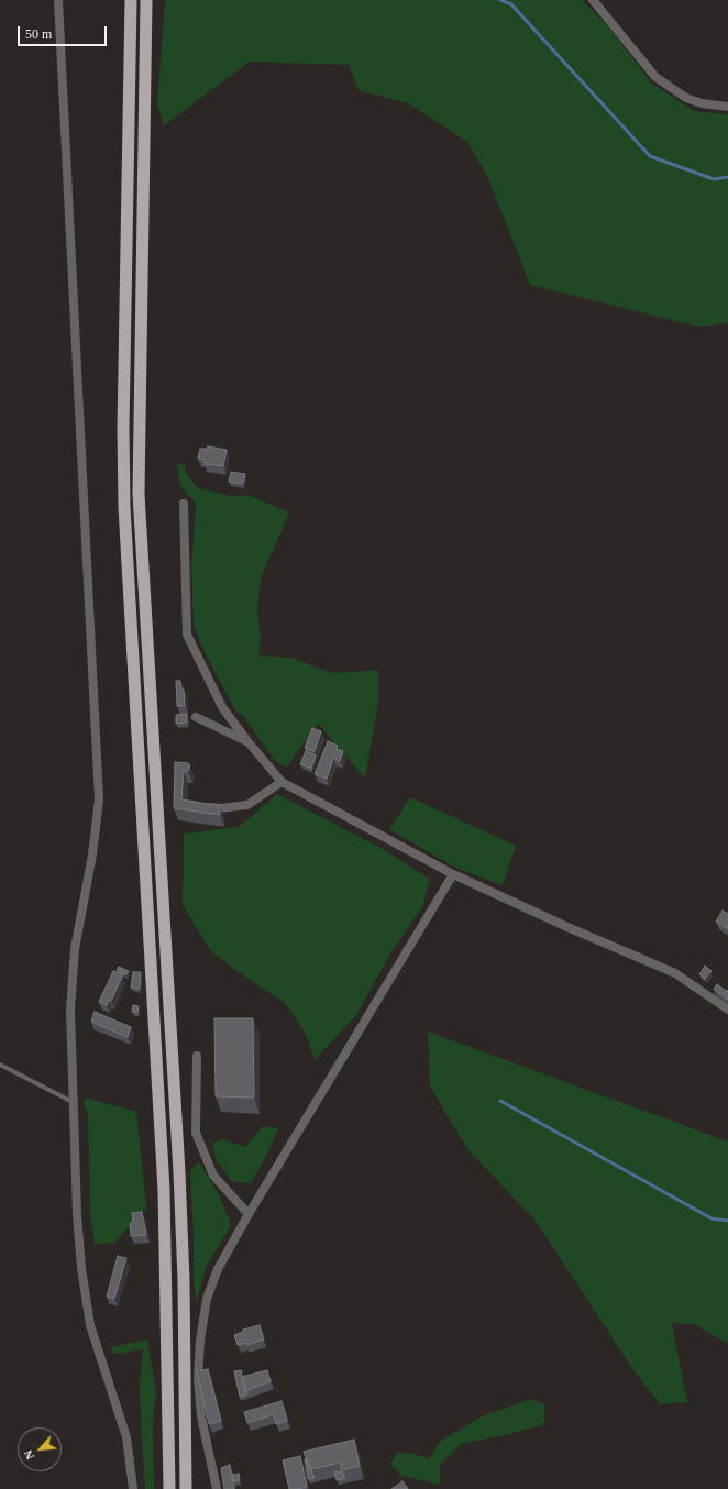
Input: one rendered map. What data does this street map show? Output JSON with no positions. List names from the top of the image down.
{
  "scale_bar": "50 m",
  "north": "bottom left"
}
